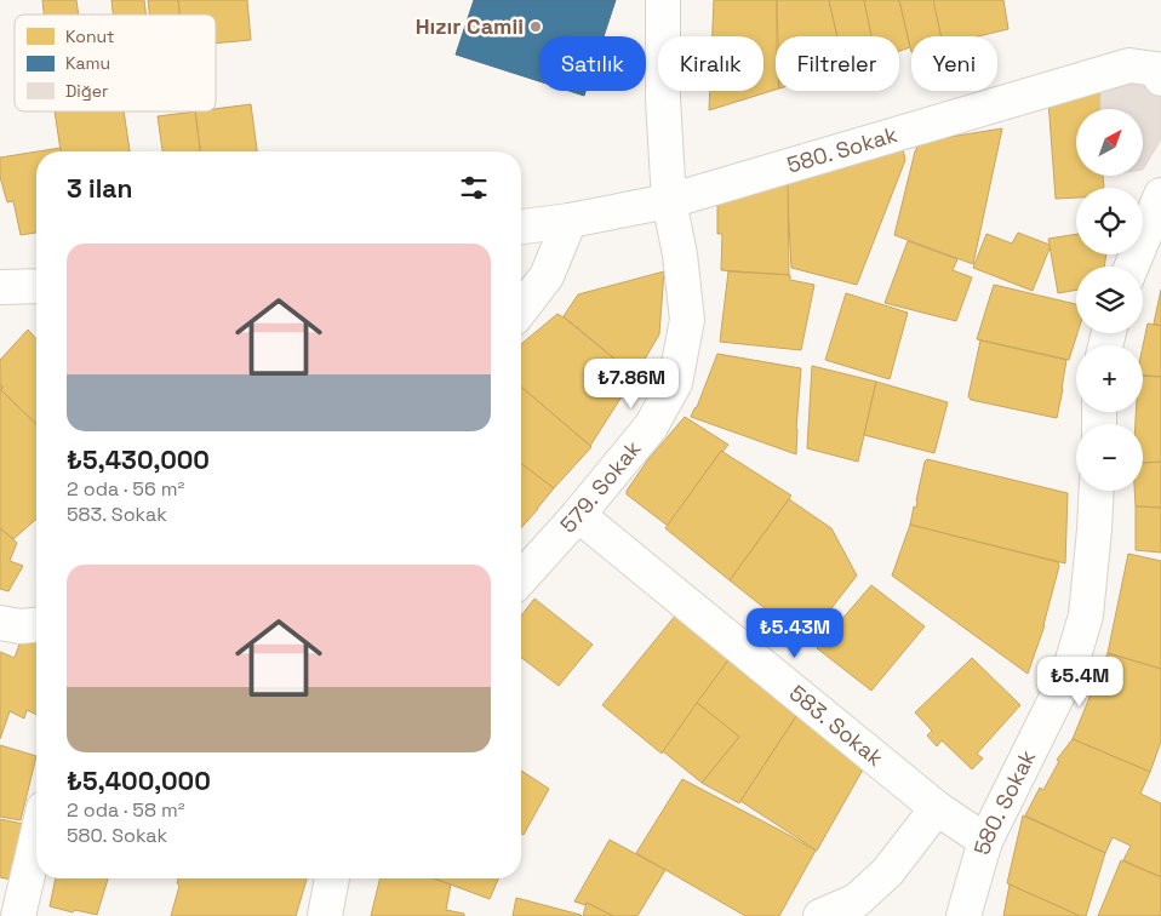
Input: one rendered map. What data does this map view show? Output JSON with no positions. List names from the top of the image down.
{
  "streets": {
    "street": ["580. Sokak", "579. Sokak", "583. Sokak"]
  },
  "crossings": [
    ["580. Sokak", "579. Sokak"],
    ["580. Sokak", "583. Sokak"],
    ["579. Sokak", "583. Sokak"]
  ],
  "places": ["Hızır Camii"],
  "legend": ["Konut", "Kamu", "Diğer"],
  "north": "top right",
  "page": {
    "chip": [
      "Satılık",
      "Kiralık",
      "Filtreler",
      "Yeni"
    ],
    "map_buttons": ["+", "−"],
    "heading": "3 ilan",
    "list": [
      {
        "name": "₺5,430,000",
        "note": "2 oda · 56 m² · 583. Sokak"
      },
      {
        "name": "₺5,400,000",
        "note": "2 oda · 58 m² · 580. Sokak"
      }
    ],
    "price": ["₺7.86M", "₺5.43M", "₺5.4M"]
  }
}
